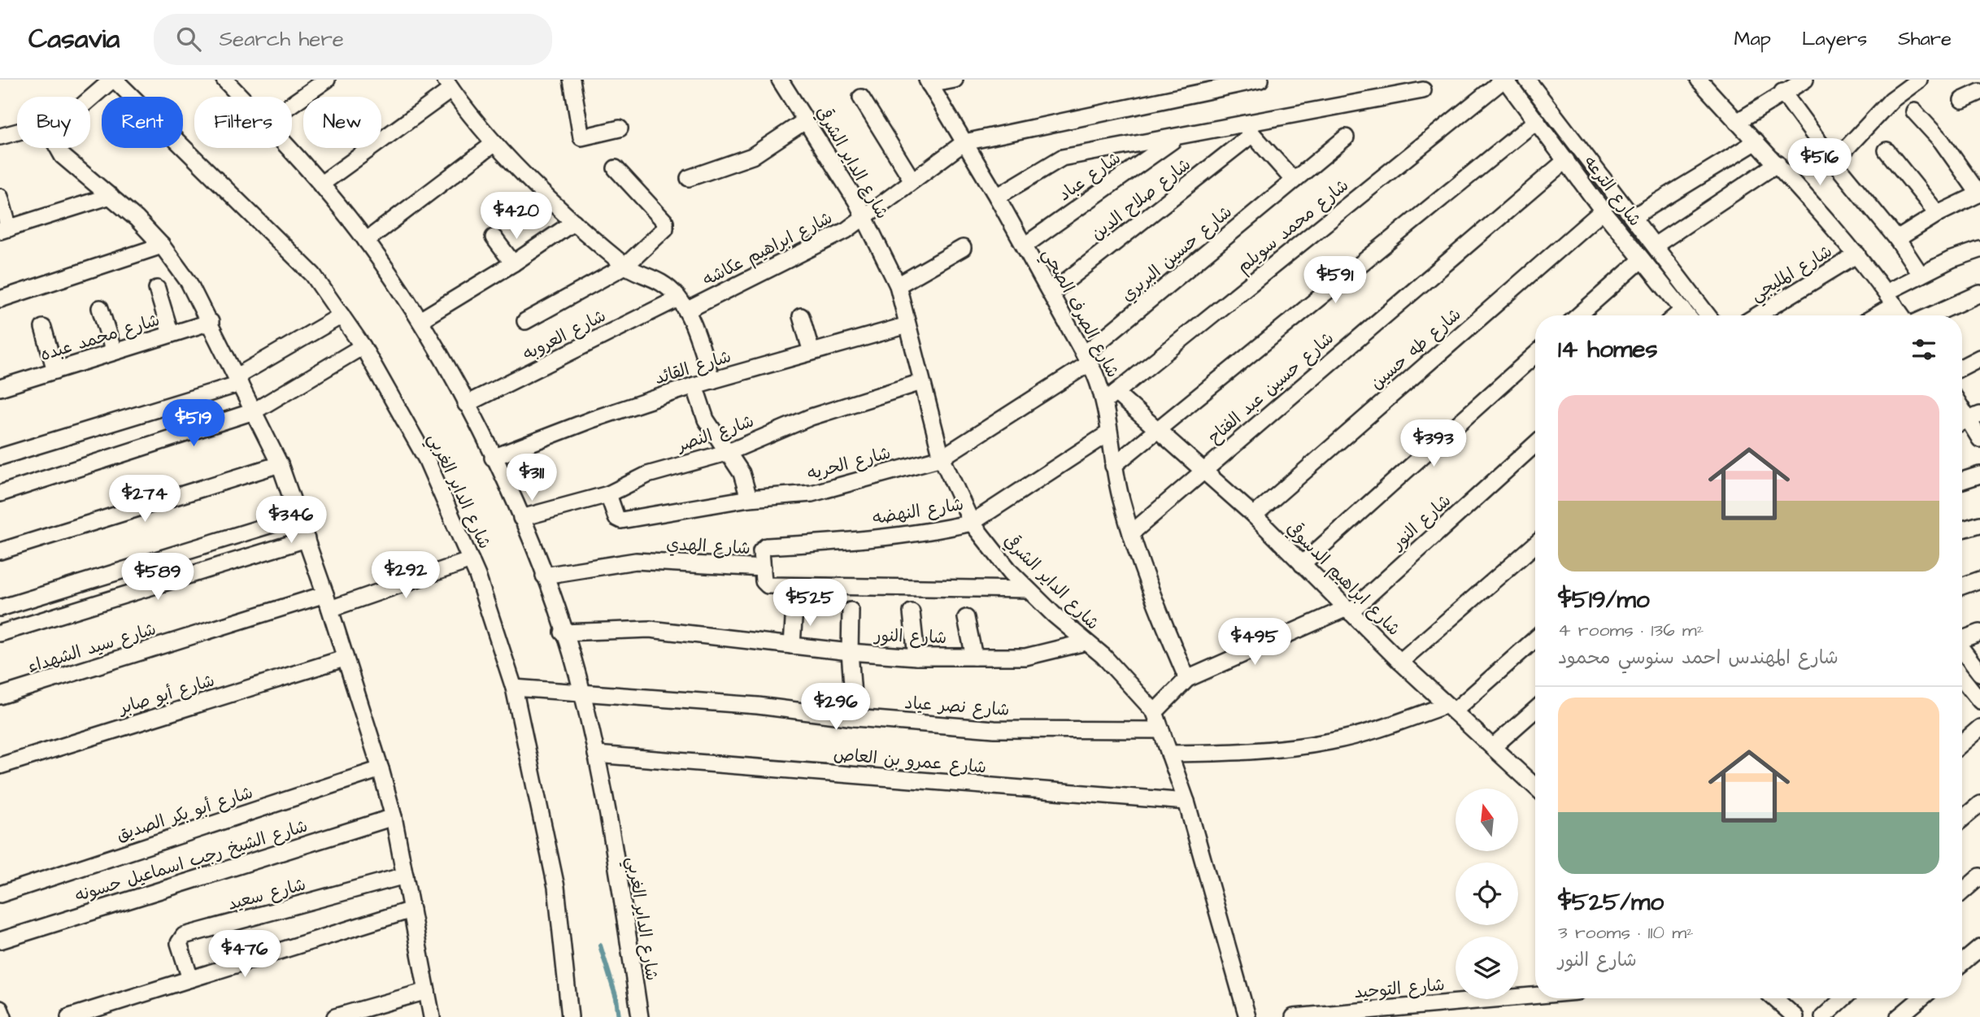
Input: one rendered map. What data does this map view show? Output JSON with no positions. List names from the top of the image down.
{
  "streets": {
    "street": [
      "شارع الداير الشرقي",
      "شارع عباد",
      "شارع الترعه",
      "شارع صلاح الدين",
      "شارع محمد سويلم",
      "شارع ابراهيم عكاشه",
      "شارع حسين البربري",
      "شارع المليجي",
      "شارع الصرف الصحي",
      "شارع العروبه",
      "شارع محمد عبده",
      "شارع طه حسين",
      "شارع القائد",
      "شارع حسين عبد الفتاح",
      "شارع النصر",
      "شارع الحريه",
      "شارع الداير الغربي",
      "شارع النهضه",
      "شارع النور",
      "شارع الهدي",
      "شارع ابراهيم الدسوقي",
      "شارع سيد الشهداء",
      "شارع أبو صابر",
      "شارع نصر عياد",
      "شارع عمرو بن العاص",
      "شارع أبو بكر الصديق",
      "شارع الشيخ رجب اسماعيل حسونه",
      "شارع سعيد",
      "شارع التوحيد"
    ]
  },
  "crossings": [
    ["شارع الداير الشرقي", "شارع ابراهيم عكاشه"],
    ["شارع الداير الشرقي", "شارع القائد"],
    ["شارع الداير الشرقي", "شارع النصر"],
    ["شارع الداير الشرقي", "شارع الحريه"],
    ["شارع الداير الشرقي", "شارع النهضه"],
    ["شارع الداير الشرقي", "شارع النور"],
    ["شارع الداير الشرقي", "شارع الهدي"],
    ["شارع الداير الشرقي", "شارع نصر عياد"],
    ["شارع الداير الشرقي", "شارع عمرو بن العاص"],
    ["شارع عباد", "شارع الصرف الصحي"],
    ["شارع الترعه", "شارع محمد سويلم"],
    ["شارع الترعه", "شارع طه حسين"],
    ["شارع الترعه", "شارع حسين عبد الفتاح"],
    ["شارع صلاح الدين", "شارع الصرف الصحي"],
    ["شارع محمد سويلم", "شارع الصرف الصحي"],
    ["شارع محمد سويلم", "شارع ابراهيم الدسوقي"],
    ["شارع ابراهيم عكاشه", "شارع الصرف الصحي"],
    ["شارع ابراهيم عكاشه", "شارع العروبه"],
    ["شارع حسين البربري", "شارع الصرف الصحي"],
    ["شارع حسين البربري", "شارع الحريه"],
    ["شارع الصرف الصحي", "شارع حسين عبد الفتاح"],
    ["شارع الصرف الصحي", "شارع الحريه"],
    ["شارع الصرف الصحي", "شارع النهضه"],
    ["شارع الصرف الصحي", "شارع النور"],
    ["شارع الصرف الصحي", "شارع ابراهيم الدسوقي"],
    ["شارع العروبه", "شارع الداير الغربي"],
    ["شارع طه حسين", "شارع ابراهيم الدسوقي"],
    ["شارع القائد", "شارع الداير الغربي"],
    ["شارع حسين عبد الفتاح", "شارع ابراهيم الدسوقي"],
    ["شارع النصر", "شارع الحريه"],
    ["شارع النصر", "شارع الداير الغربي"],
    ["شارع الداير الغربي", "شارع النور"],
    ["شارع الداير الغربي", "شارع الهدي"],
    ["شارع الداير الغربي", "شارع سيد الشهداء"],
    ["شارع الداير الغربي", "شارع نصر عياد"],
    ["شارع الداير الغربي", "شارع عمرو بن العاص"],
    ["شارع النهضه", "شارع الهدي"],
    ["شارع النور", "شارع ابراهيم الدسوقي"]
  ],
  "north": "top",
  "page": {
    "header": "Casavia",
    "search": "Search here",
    "nav": ["Map", "Layers", "Share"],
    "chip": [
      "Buy",
      "Rent",
      "Filters",
      "New"
    ],
    "price": [
      "$516",
      "$420",
      "$591",
      "$519",
      "$393",
      "$311",
      "$274",
      "$346",
      "$292",
      "$589",
      "$525",
      "$495",
      "$296",
      "$476"
    ],
    "heading": "14 homes",
    "list": [
      {
        "name": "$519/mo",
        "note": "4 rooms · 136 m² · شارع المهندس احمد سنوسي محمود"
      },
      {
        "name": "$525/mo",
        "note": "3 rooms · 110 m² · شارع النور"
      }
    ]
  }
}
